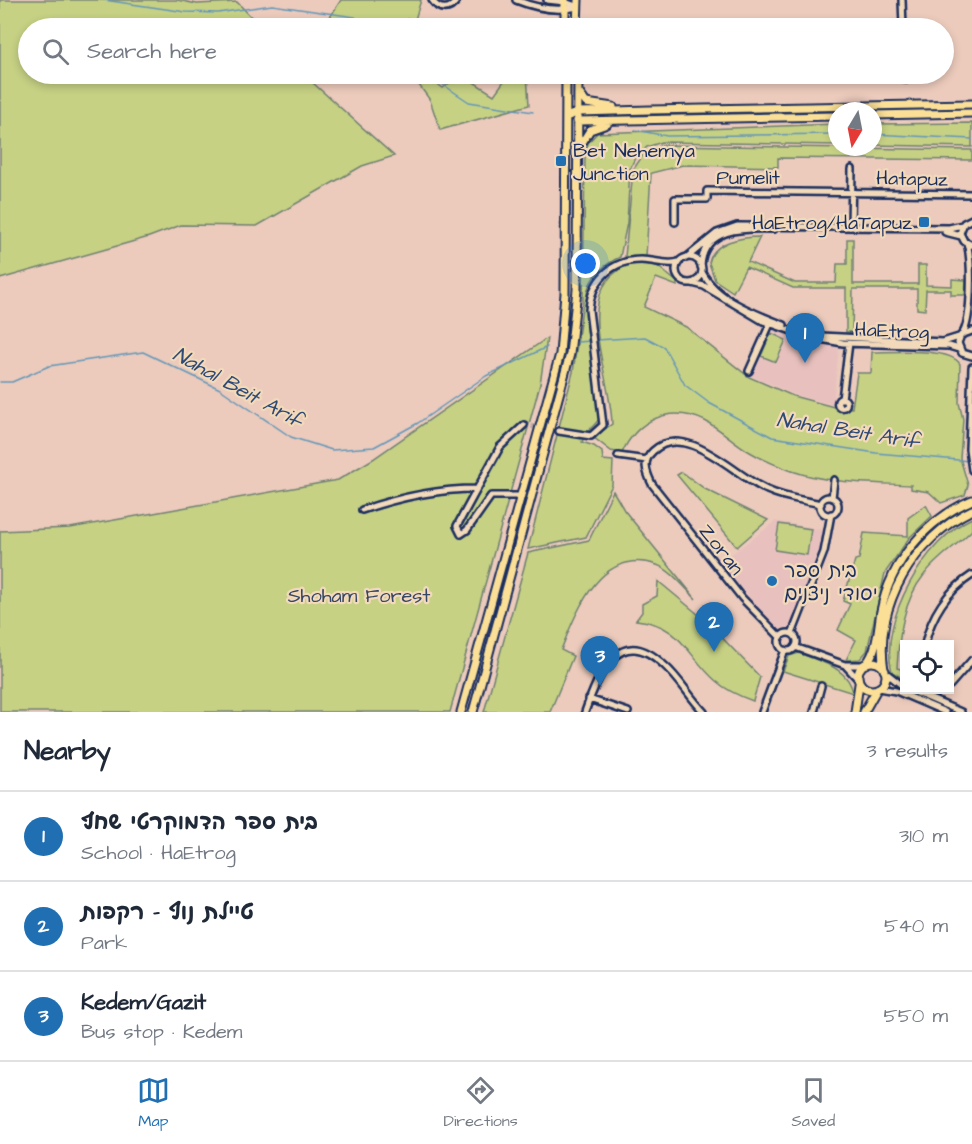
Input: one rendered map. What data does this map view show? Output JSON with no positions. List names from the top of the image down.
{
  "streets": {
    "street": [
      "Pumelit",
      "Hatapuz",
      "HaEtrog",
      "Zoran"
    ]
  },
  "crossings": [
    ["Pumelit", "Hatapuz"]
  ],
  "water": ["Nahal Beit Arif"],
  "parks": ["Shoham Forest"],
  "places": {
    "transit": ["Bet Nehemya Junction", "HaEtrog/HaTapuz"],
    "other": ["בית ספר יסודי ניצנים"]
  },
  "north": "bottom",
  "page": {
    "search": "Search here",
    "pins": ["1", "2", "3"],
    "heading": ["Nearby", "3 results"],
    "list": [
      {
        "mark": "1",
        "name": "בית ספר הדמוקרטי שחף",
        "note": "School · HaEtrog",
        "value": "310 m"
      },
      {
        "mark": "2",
        "name": "טיילת נוף - רקפות",
        "note": "Park",
        "value": "540 m"
      },
      {
        "mark": "3",
        "name": "Kedem/Gazit",
        "note": "Bus stop · Kedem",
        "value": "550 m"
      }
    ],
    "nav": ["Map", "Directions", "Saved"]
  }
}
